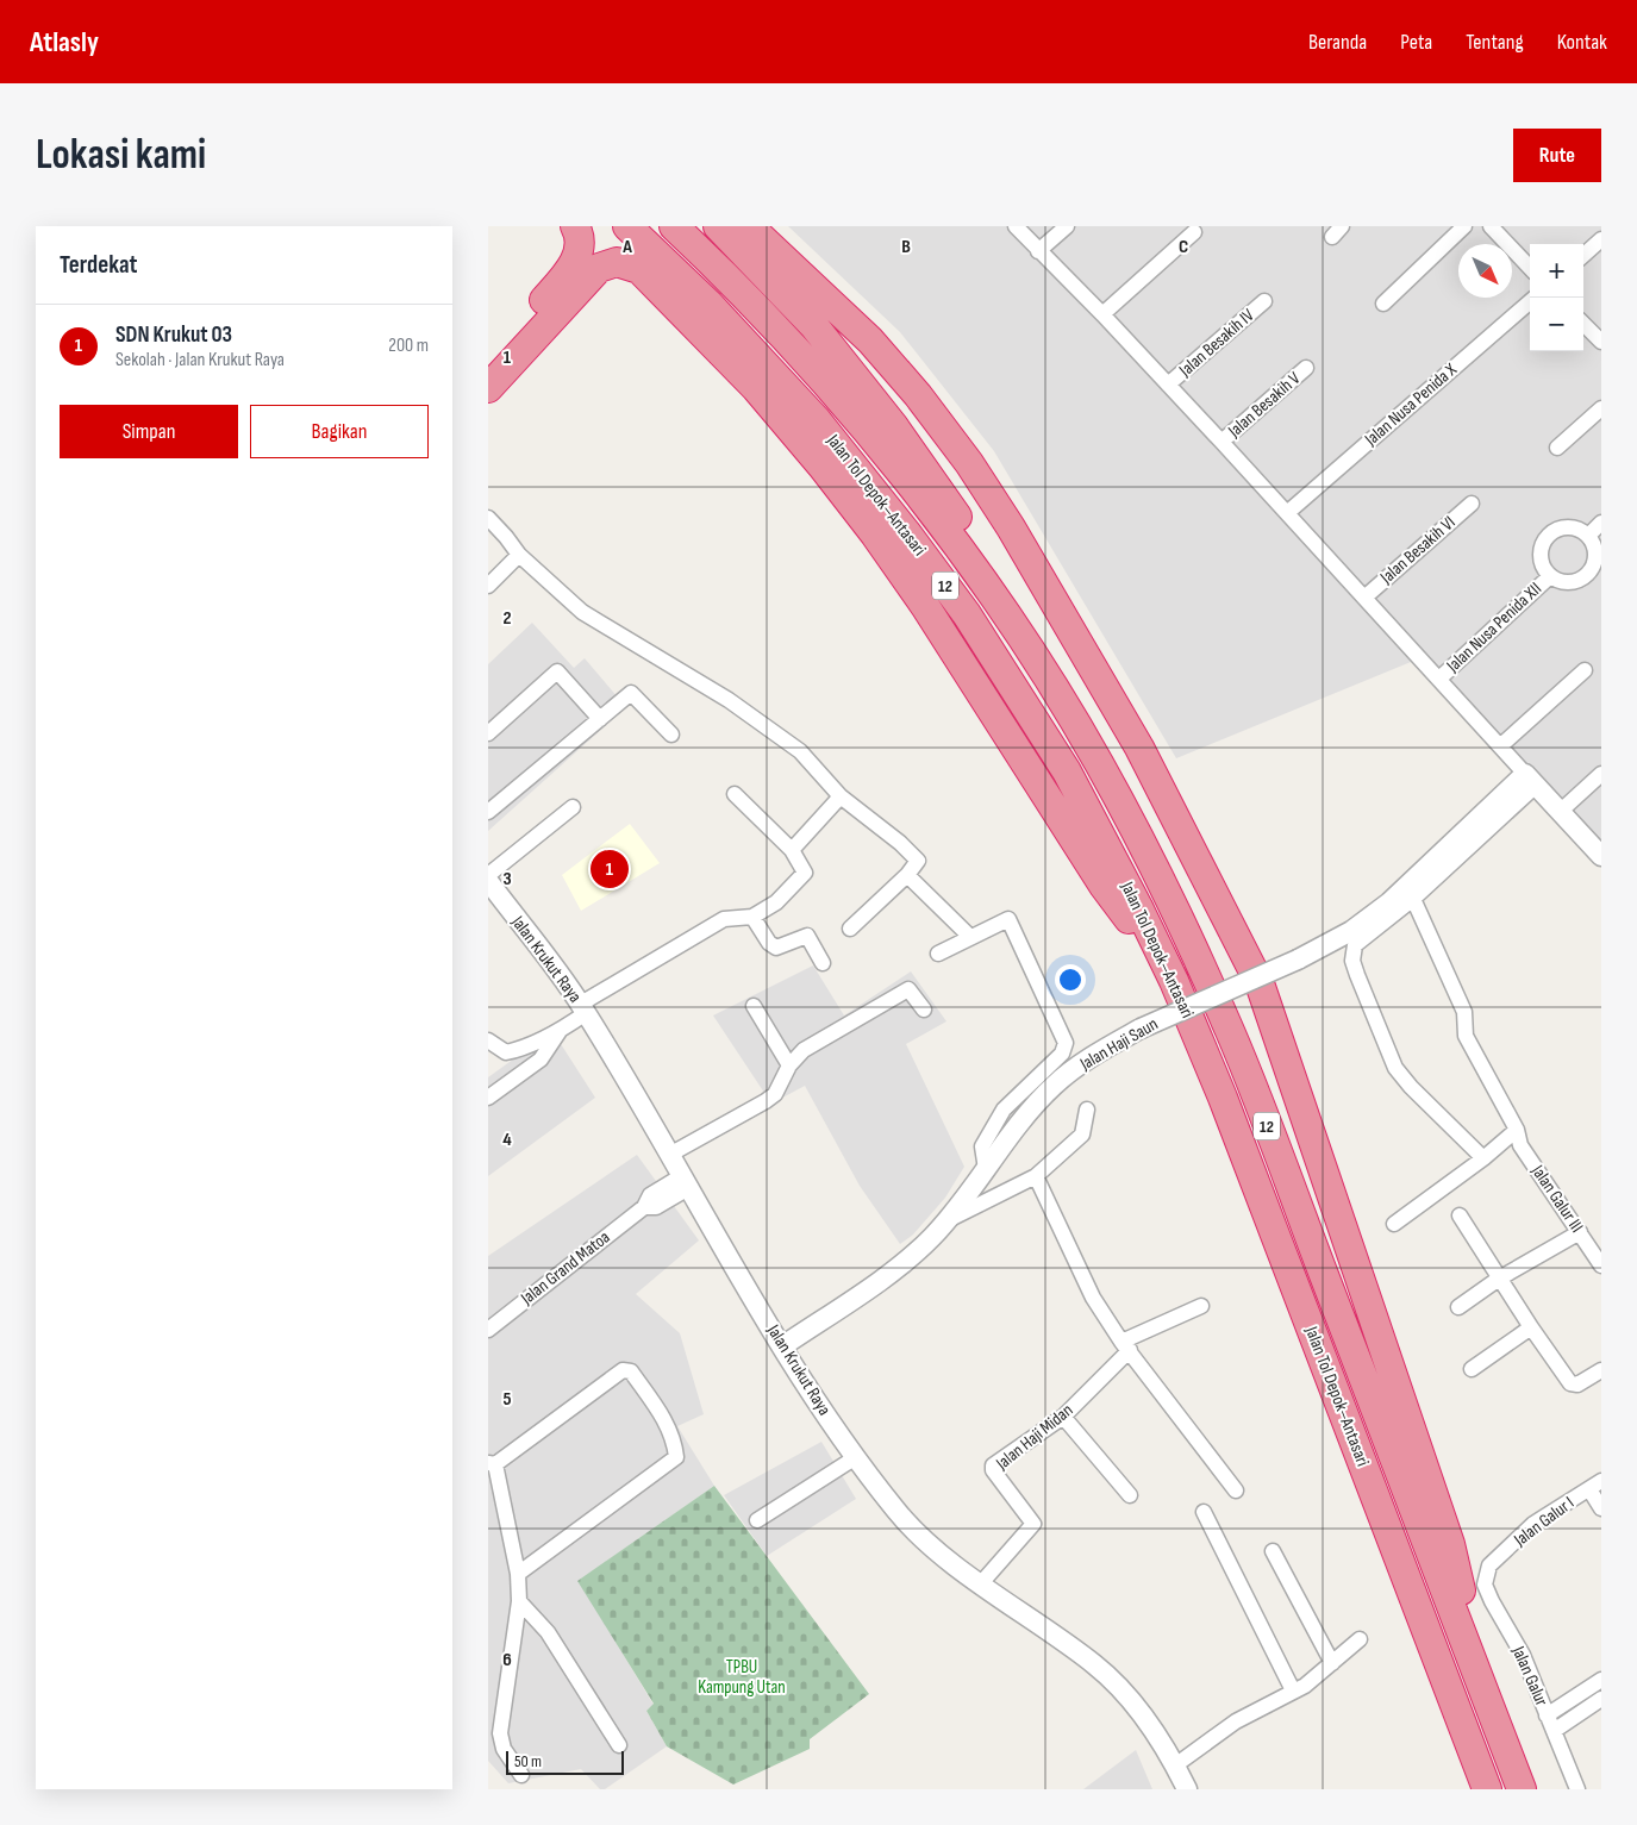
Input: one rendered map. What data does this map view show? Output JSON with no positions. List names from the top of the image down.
{
  "streets": {
    "highway": ["Jalan Tol Depok–Antasari", "12"],
    "street": [
      "Jalan Besakih IV",
      "Jalan Besakih V",
      "Jalan Nusa Penida X",
      "Jalan Besakih VI",
      "Jalan Nusa Penida XII",
      "Jalan Krukut Raya",
      "Jalan Haji Saun",
      "Jalan Galur III",
      "Jalan Grand Matoa",
      "Jalan Haji Midan",
      "Jalan Galur I",
      "Jalan Galur"
    ]
  },
  "crossings": [
    ["Jalan Krukut Raya", "Jalan Haji Saun"],
    ["Jalan Krukut Raya", "Jalan Grand Matoa"],
    ["Jalan Krukut Raya", "Jalan Haji Midan"],
    ["Jalan Galur I", "Jalan Galur"]
  ],
  "parks": ["TPBU Kampung Utan"],
  "scale_bar": "50 m",
  "north": "bottom right",
  "page": {
    "header": "Atlasly",
    "nav": [
      "Beranda",
      "Peta",
      "Tentang",
      "Kontak"
    ],
    "buttons": [
      "Rute",
      ["Simpan", "Bagikan"]
    ],
    "title": "Lokasi kami",
    "heading": "Terdekat",
    "map_buttons": ["+", "−"],
    "list": [
      {
        "mark": "1",
        "name": "SDN Krukut 03",
        "note": "Sekolah · Jalan Krukut Raya",
        "value": "200 m"
      }
    ],
    "pins": "1",
    "scale": "50 m"
  },
  "grid": {
    "columns": ["A", "B", "C"],
    "rows": [
      "1",
      "2",
      "3",
      "4",
      "5",
      "6"
    ]
  }
}
